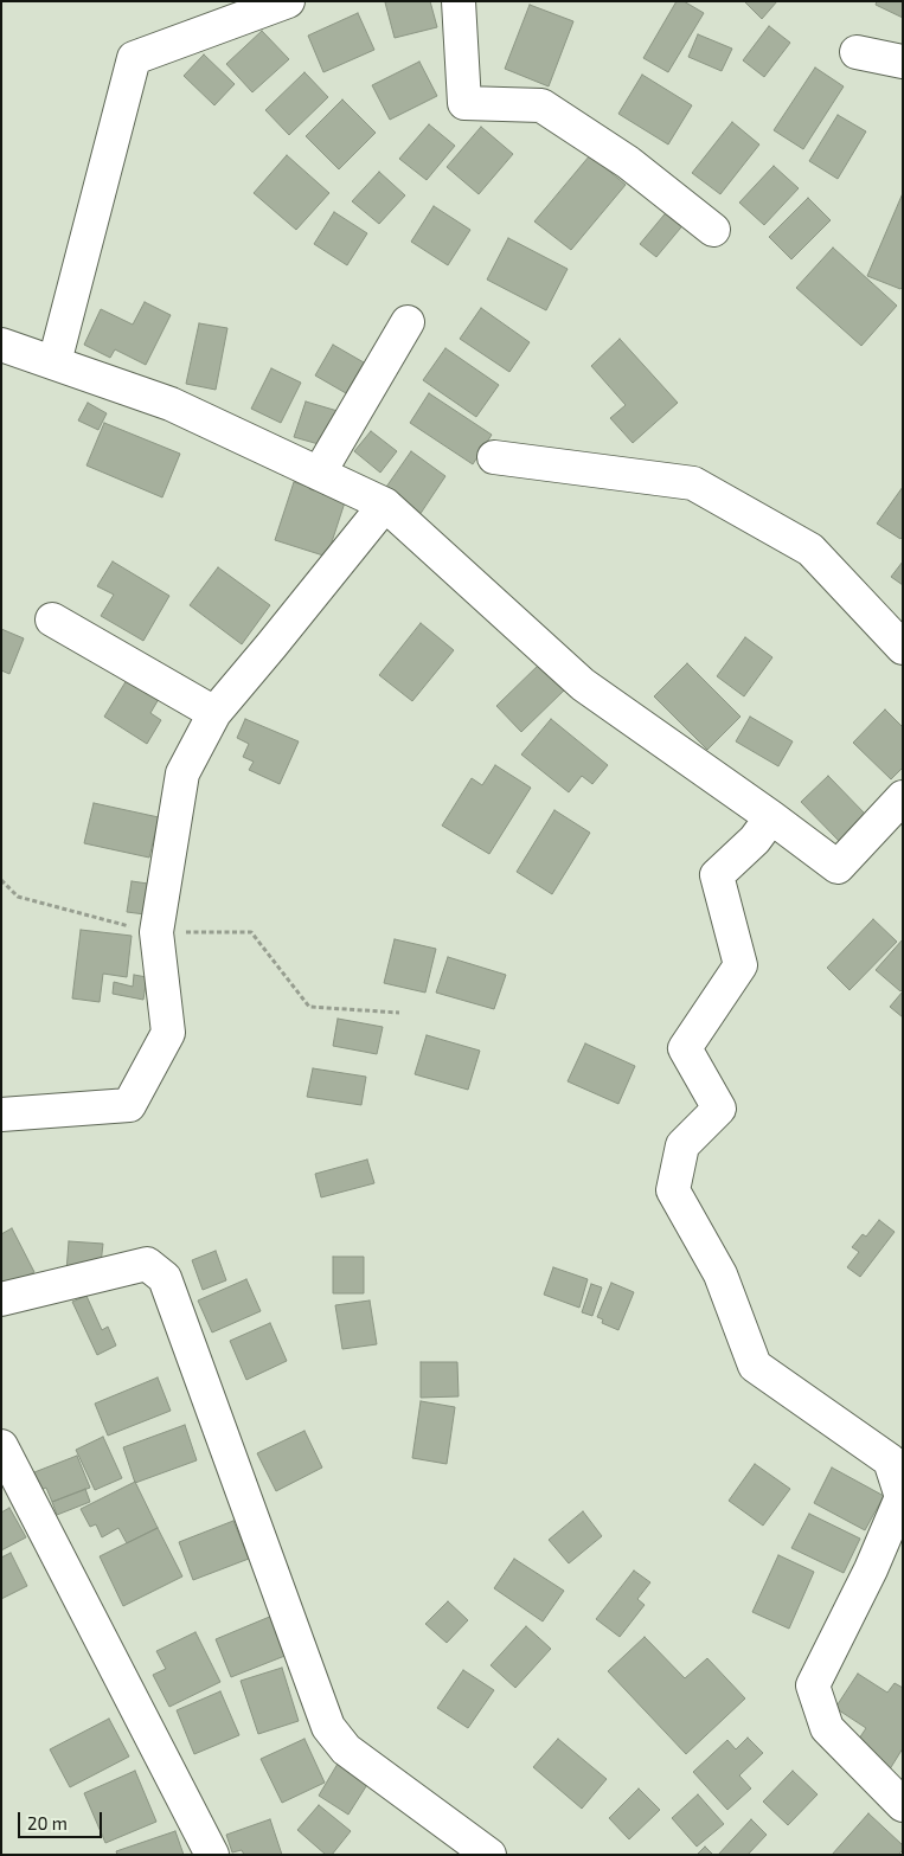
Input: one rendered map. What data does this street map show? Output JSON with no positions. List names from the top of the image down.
{
  "scale_bar": "20 m"
}
